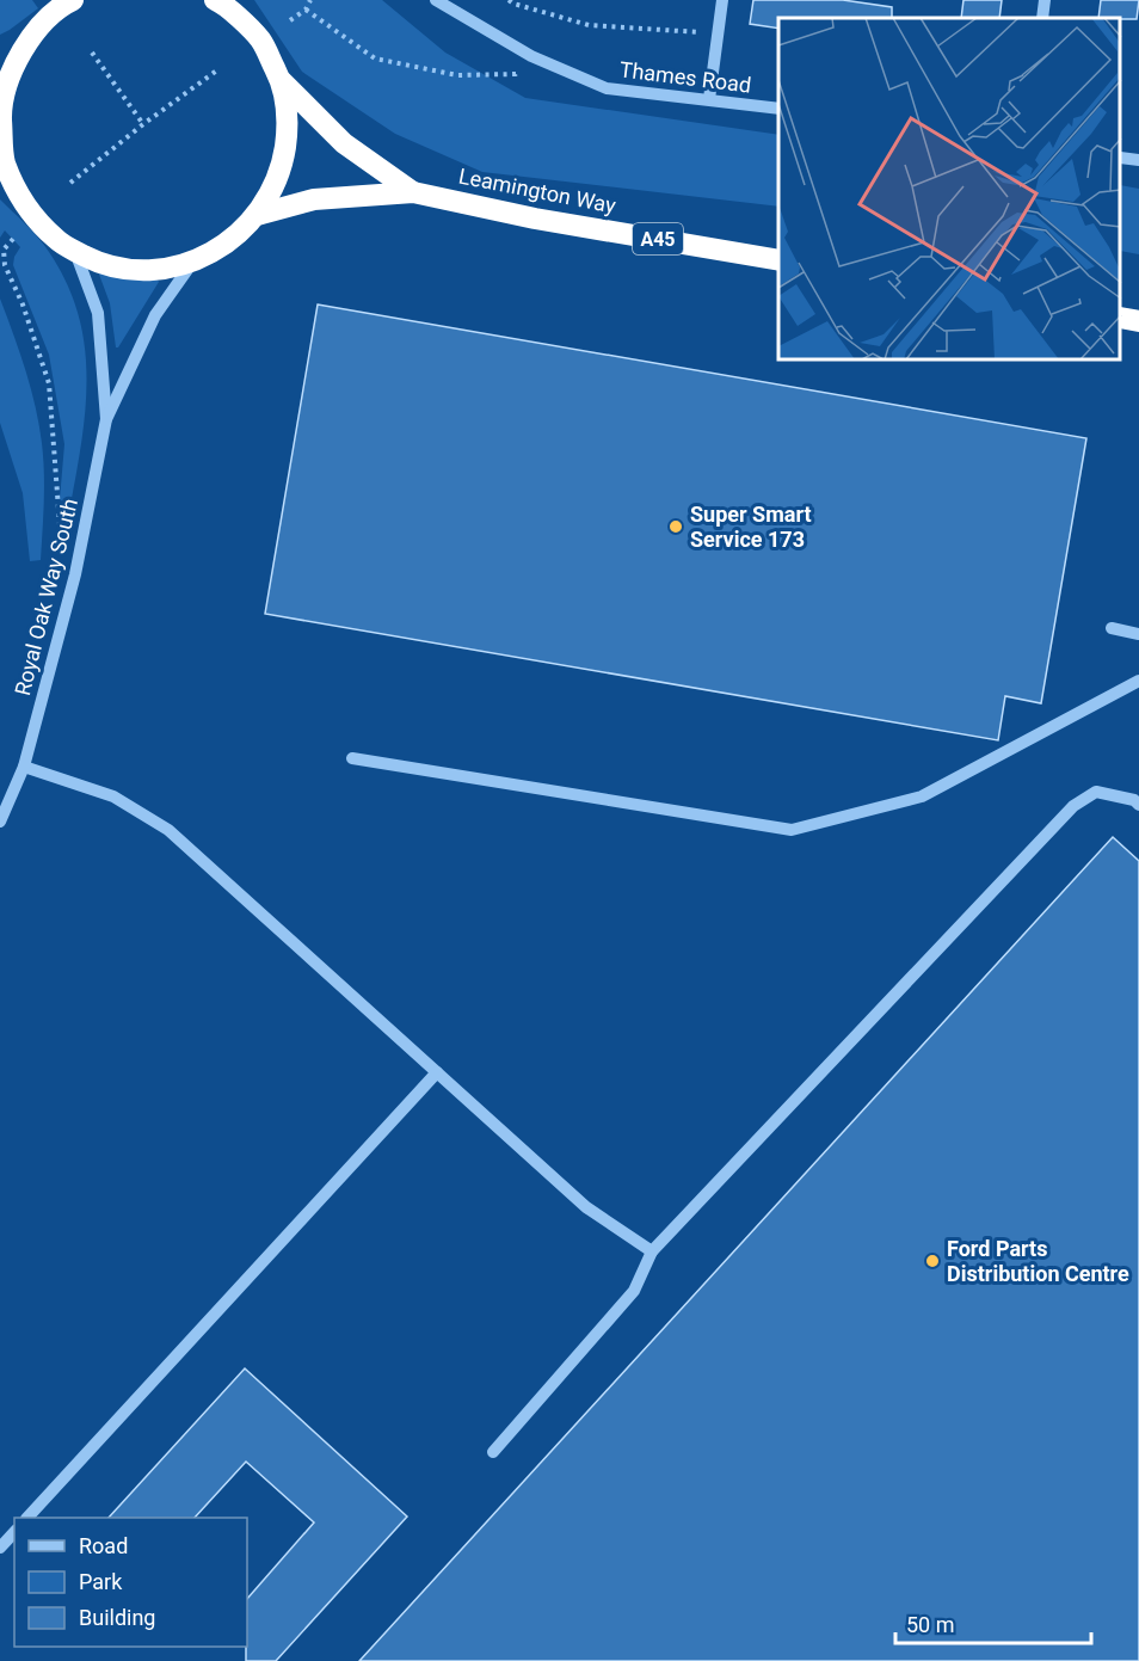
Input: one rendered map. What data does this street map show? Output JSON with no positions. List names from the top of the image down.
{
  "streets": {
    "highway": ["Leamington Way", "A45"],
    "street": ["Thames Road", "Royal Oak Way South"]
  },
  "places": ["Super Smart Service 173", "Ford Parts Distribution Centre"],
  "legend": ["Road", "Park", "Building"],
  "scale_bar": "50 m"
}
